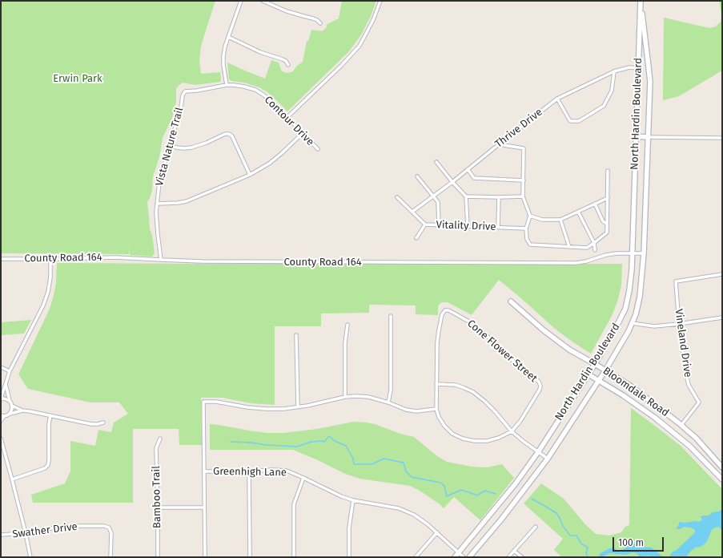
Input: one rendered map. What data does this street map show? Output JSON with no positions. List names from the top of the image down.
{
  "streets": {
    "street": [
      "North Hardin Boulevard",
      "Contour Drive",
      "Thrive Drive",
      "Vista Nature Trail",
      "Vitality Drive",
      "County Road 164",
      "Vineland Drive",
      "Cone Flower Street",
      "Bloomdale Road",
      "Greenhigh Lane",
      "Bamboo Trail",
      "Swather Drive"
    ]
  },
  "crossings": [
    ["North Hardin Boulevard", "Thrive Drive"],
    ["North Hardin Boulevard", "County Road 164"],
    ["North Hardin Boulevard", "Bloomdale Road"],
    ["North Hardin Boulevard", "Greenhigh Lane"],
    ["Contour Drive", "Vista Nature Trail"],
    ["Thrive Drive", "Vitality Drive"],
    ["Vista Nature Trail", "County Road 164"],
    ["Vineland Drive", "Bloomdale Road"]
  ],
  "parks": ["Erwin Park"],
  "scale_bar": "100 m"
}
